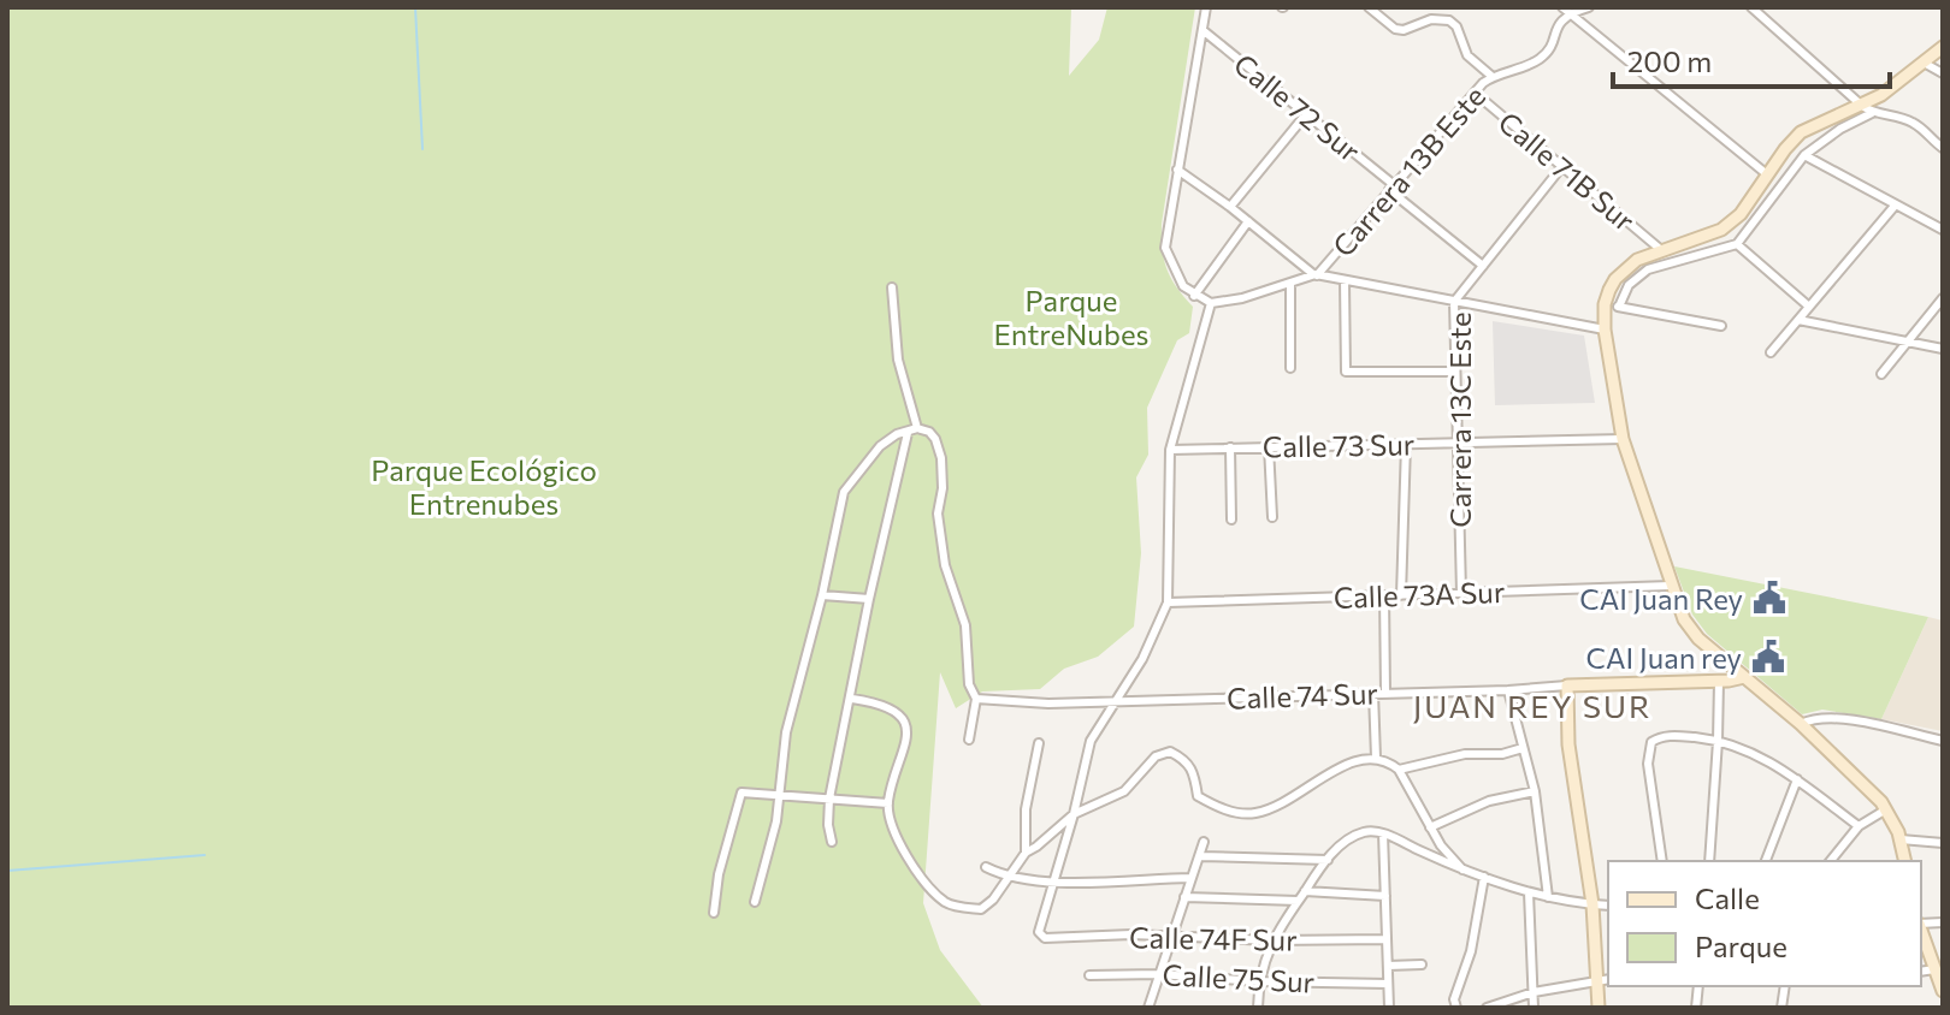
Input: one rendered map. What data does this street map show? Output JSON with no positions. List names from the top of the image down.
{
  "streets": {
    "main road": ["Calle 74 Sur"],
    "street": [
      "Calle 72 Sur",
      "Carrera 13B Este",
      "Calle 71B Sur",
      "Carrera 13C Este",
      "Calle 73 Sur",
      "Calle 73A Sur",
      "Calle 74F Sur",
      "Calle 75 Sur"
    ]
  },
  "crossings": [
    ["Calle 72 Sur", "Carrera 13B Este"],
    ["Calle 72 Sur", "Carrera 13C Este"],
    ["Carrera 13B Este", "Calle 71B Sur"],
    ["Calle 71B Sur", "Carrera 13C Este"],
    ["Carrera 13C Este", "Calle 73 Sur"],
    ["Carrera 13C Este", "Calle 73A Sur"]
  ],
  "districts": ["JUAN REY SUR"],
  "parks": ["Parque EntreNubes", "Parque Ecológico Entrenubes"],
  "places": {
    "public building": ["CAI Juan Rey", "CAI Juan rey"]
  },
  "legend": ["Calle", "Parque"],
  "scale_bar": "200 m"
}
